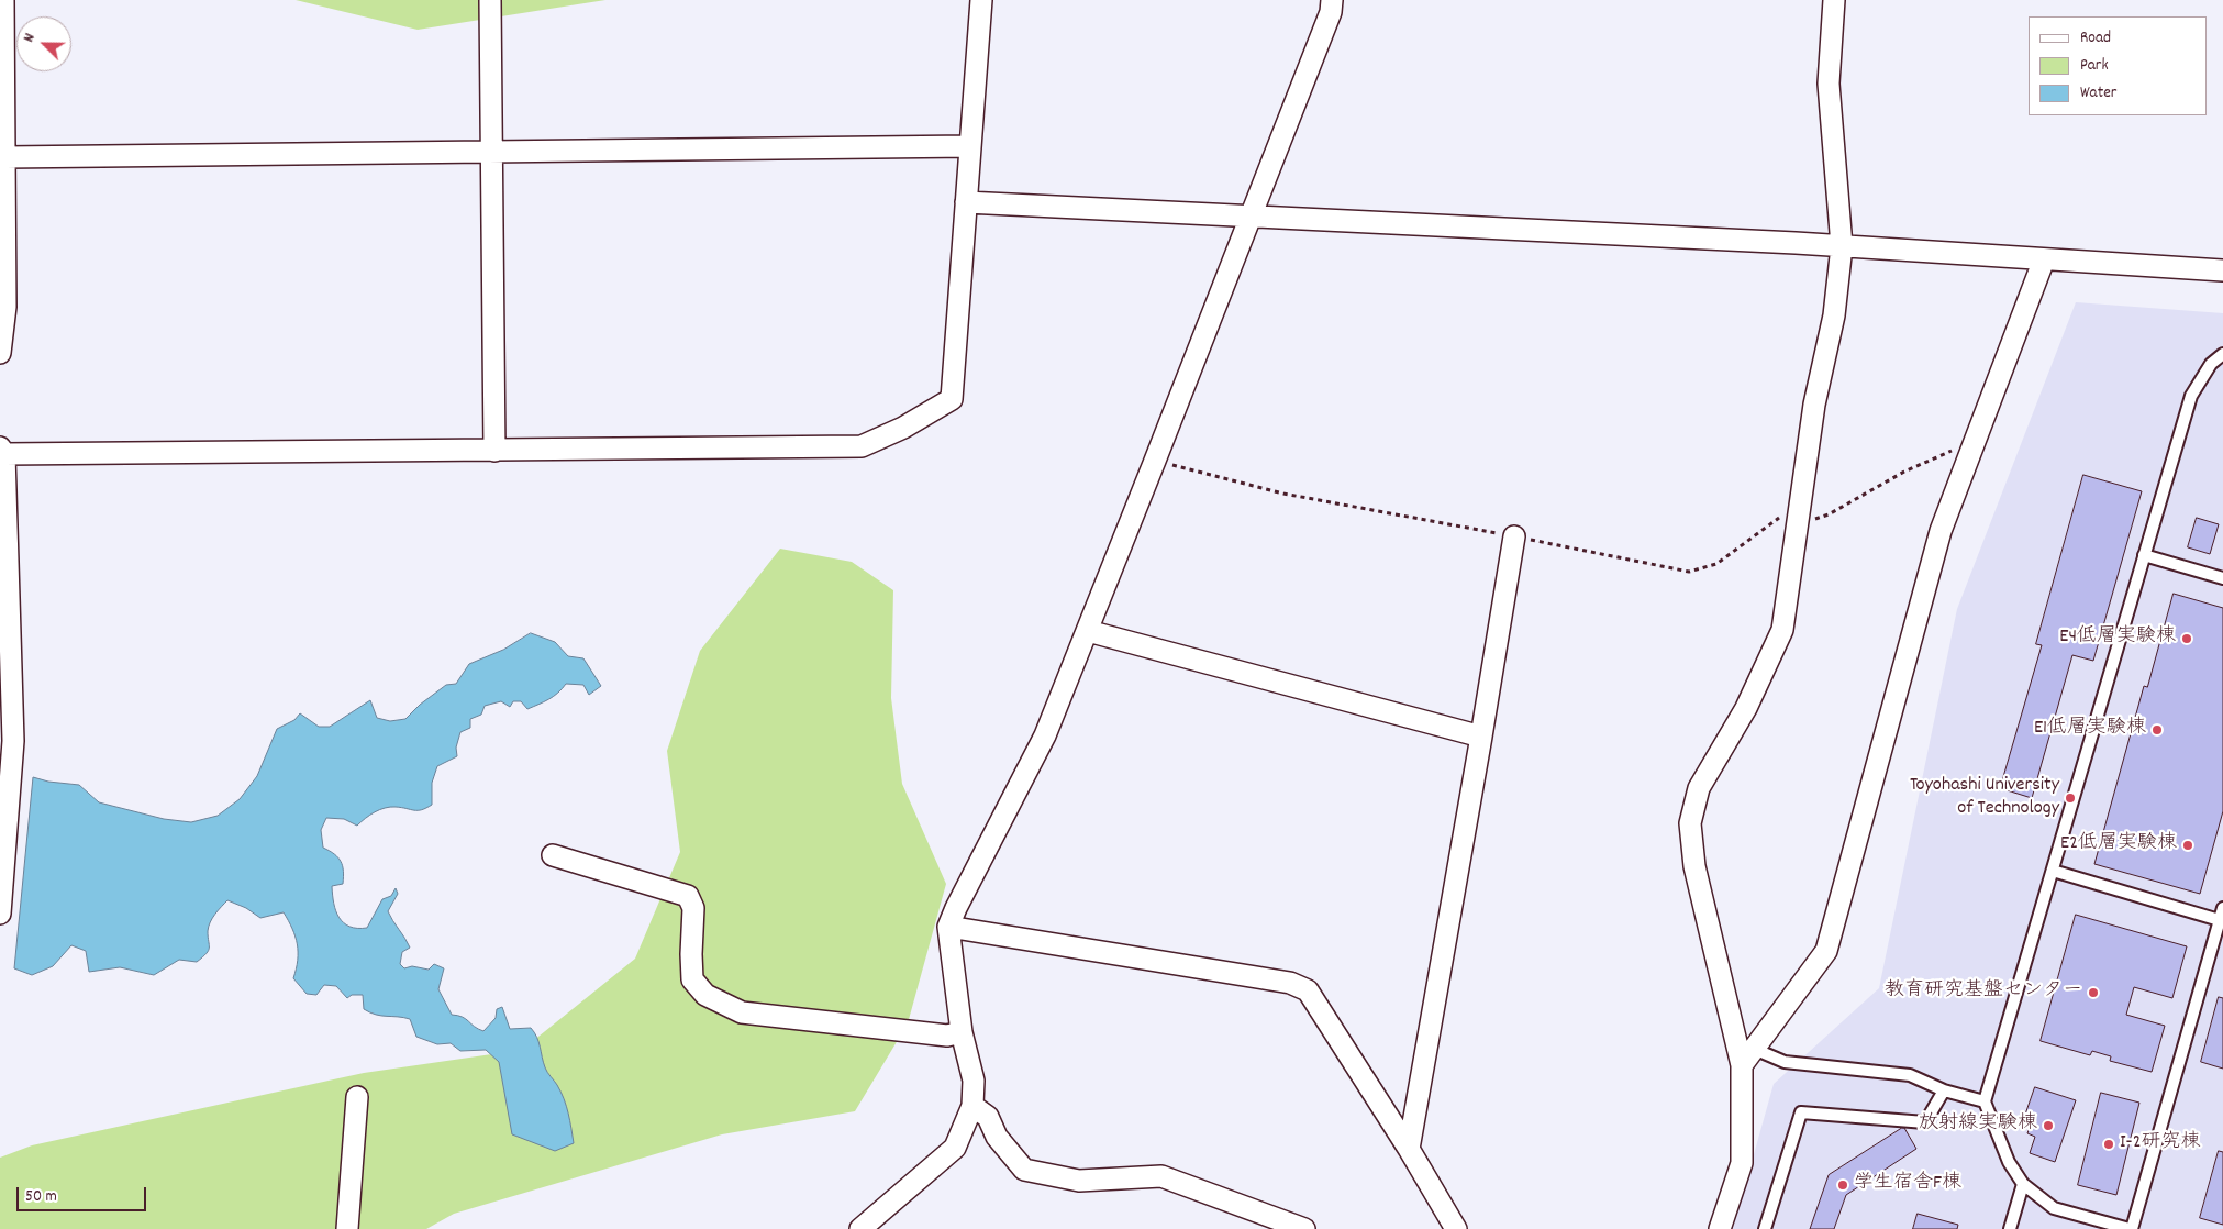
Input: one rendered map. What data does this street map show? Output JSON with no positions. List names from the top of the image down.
{
  "places": [
    "E4低層実験棟",
    "E1低層実験棟",
    "Toyohashi University of Technology",
    "E2低層実験棟",
    "教育研究基盤センター",
    "放射線実験棟",
    "I-2研究棟",
    "学生宿舎F棟"
  ],
  "legend": ["Road", "Park", "Water"],
  "scale_bar": "50 m",
  "north": "top left"
}
